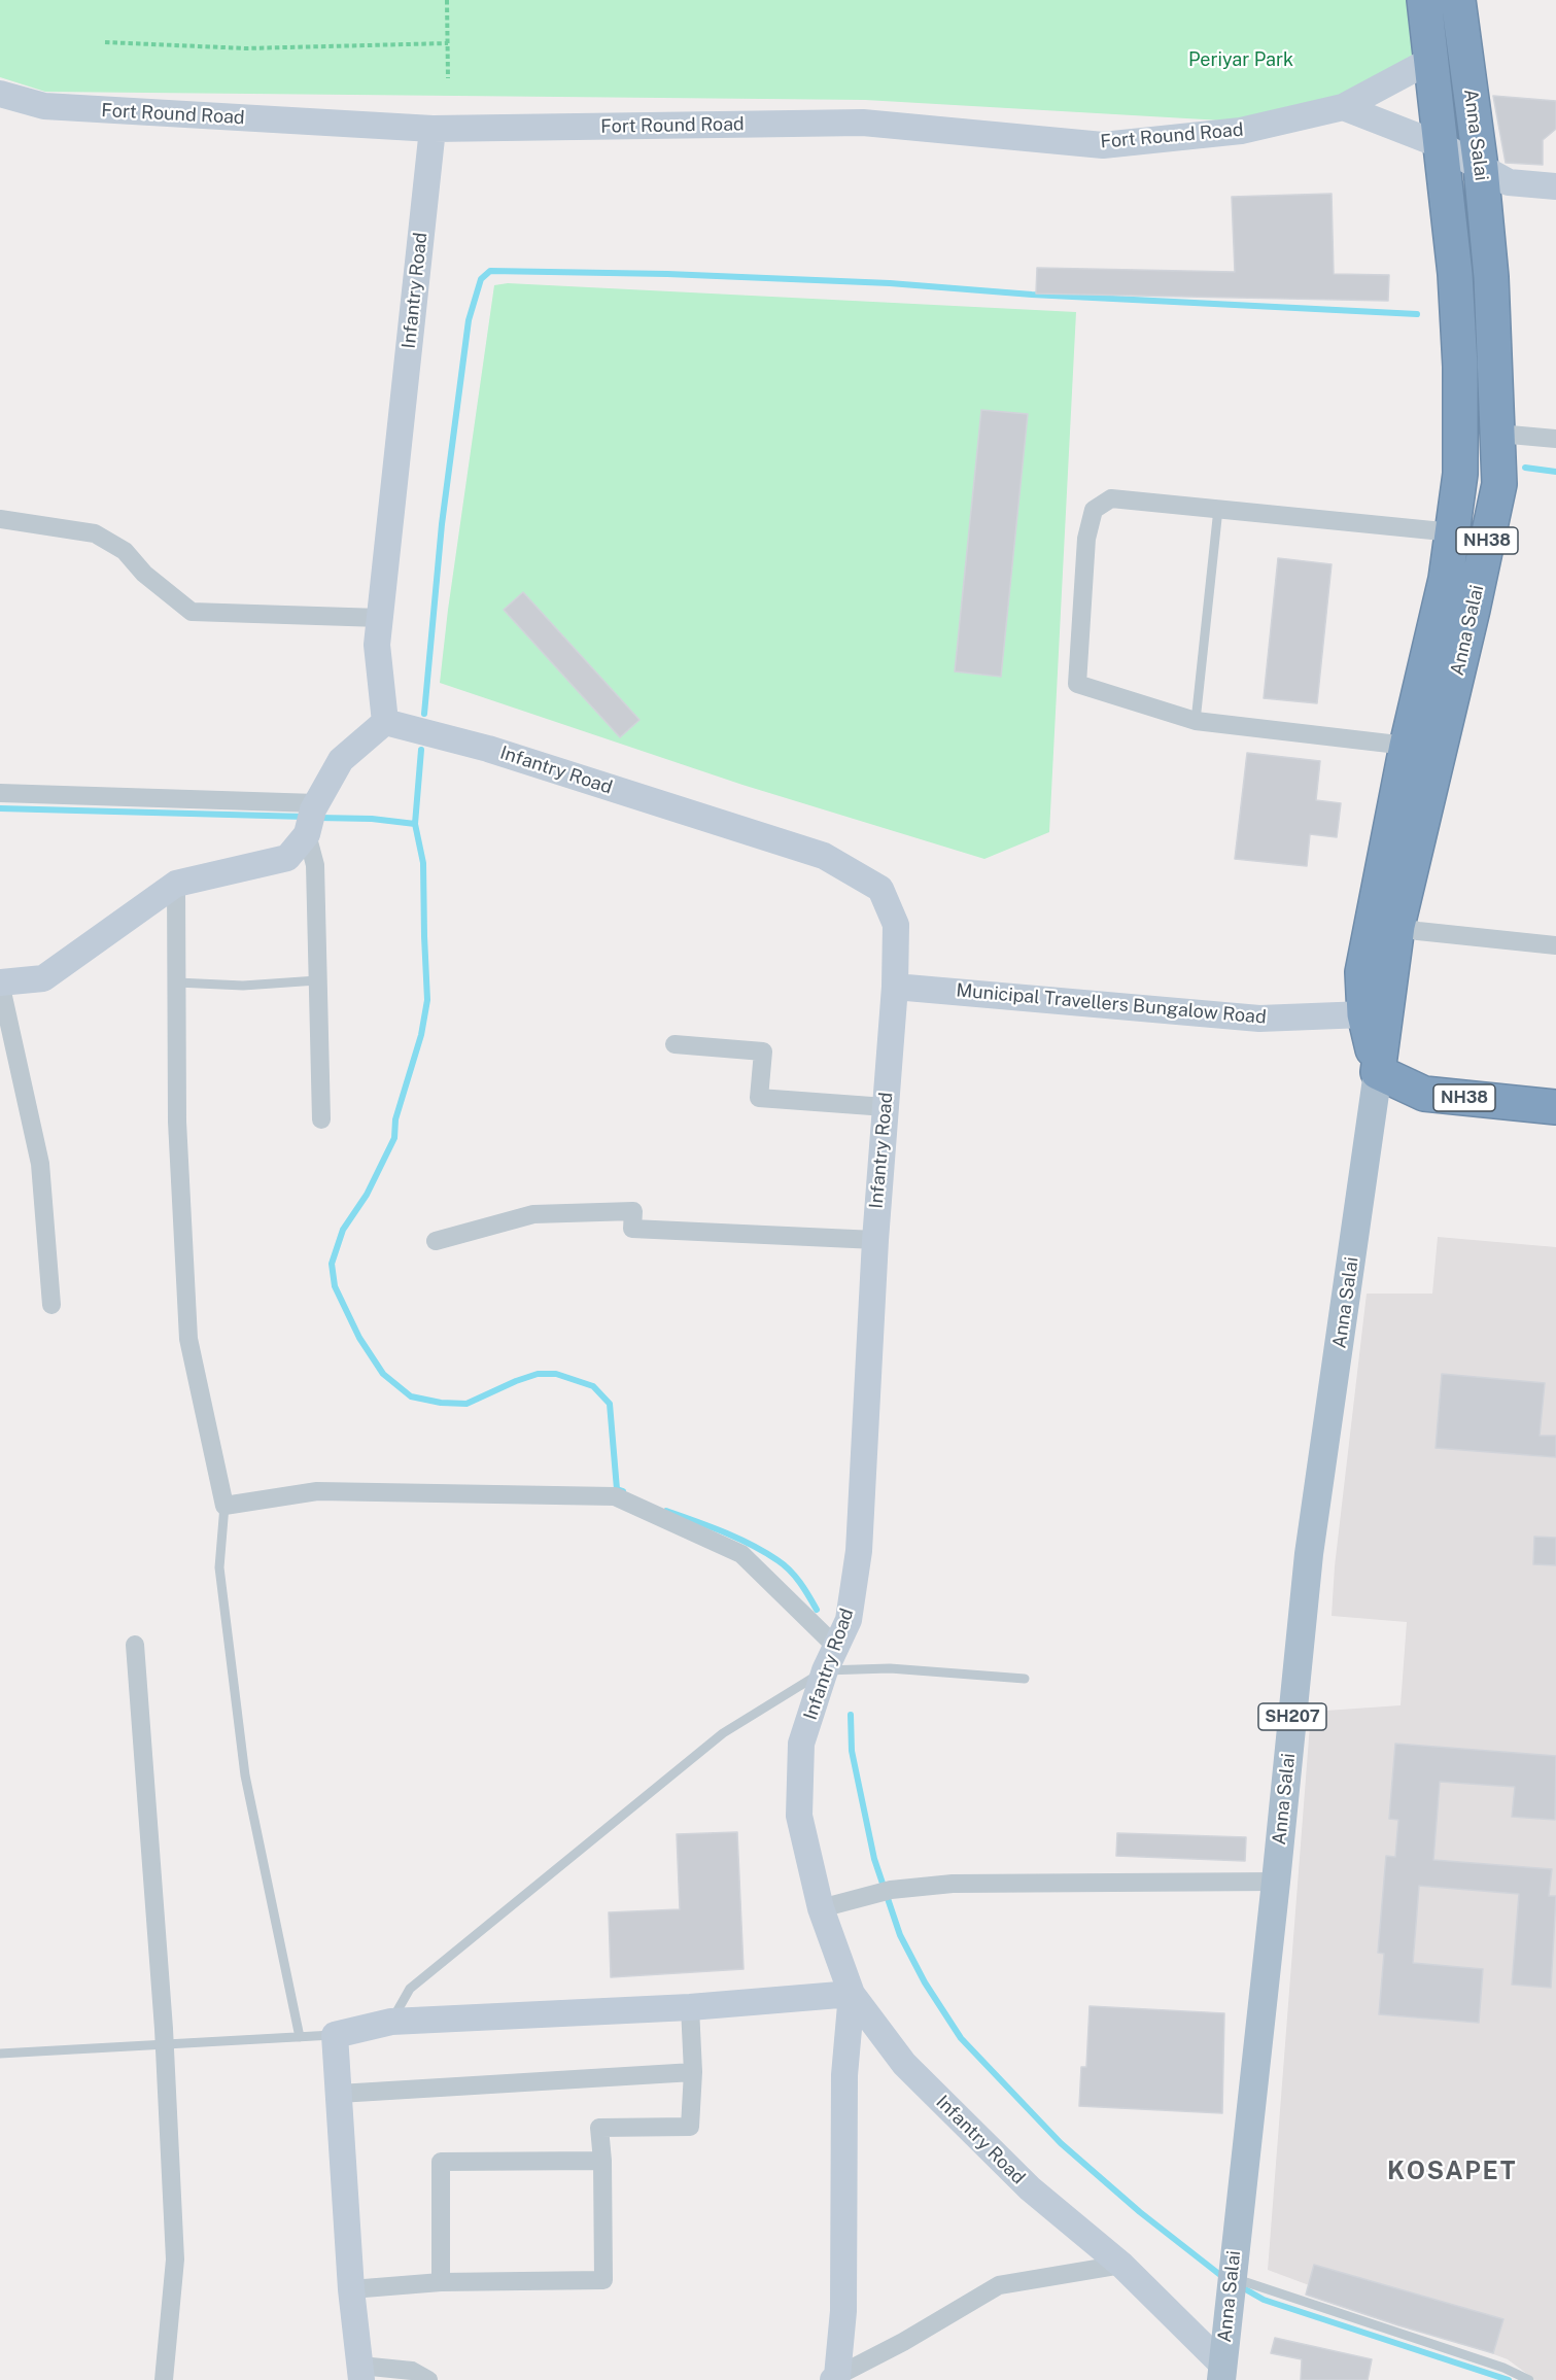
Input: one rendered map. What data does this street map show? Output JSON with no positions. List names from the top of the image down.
{
  "streets": {
    "highway": ["Anna Salai", "NH38"],
    "main road": [
      "Fort Round Road",
      "Infantry Road",
      "Municipal Travellers Bungalow Road",
      "SH207"
    ]
  },
  "crossings": [
    ["Fort Round Road", "Infantry Road"],
    ["Anna Salai", "Infantry Road"],
    ["Anna Salai", "NH38"],
    ["Anna Salai", "Municipal Travellers Bungalow Road"],
    ["Infantry Road", "Municipal Travellers Bungalow Road"]
  ],
  "districts": ["KOSAPET"],
  "parks": ["Periyar Park"]
}
